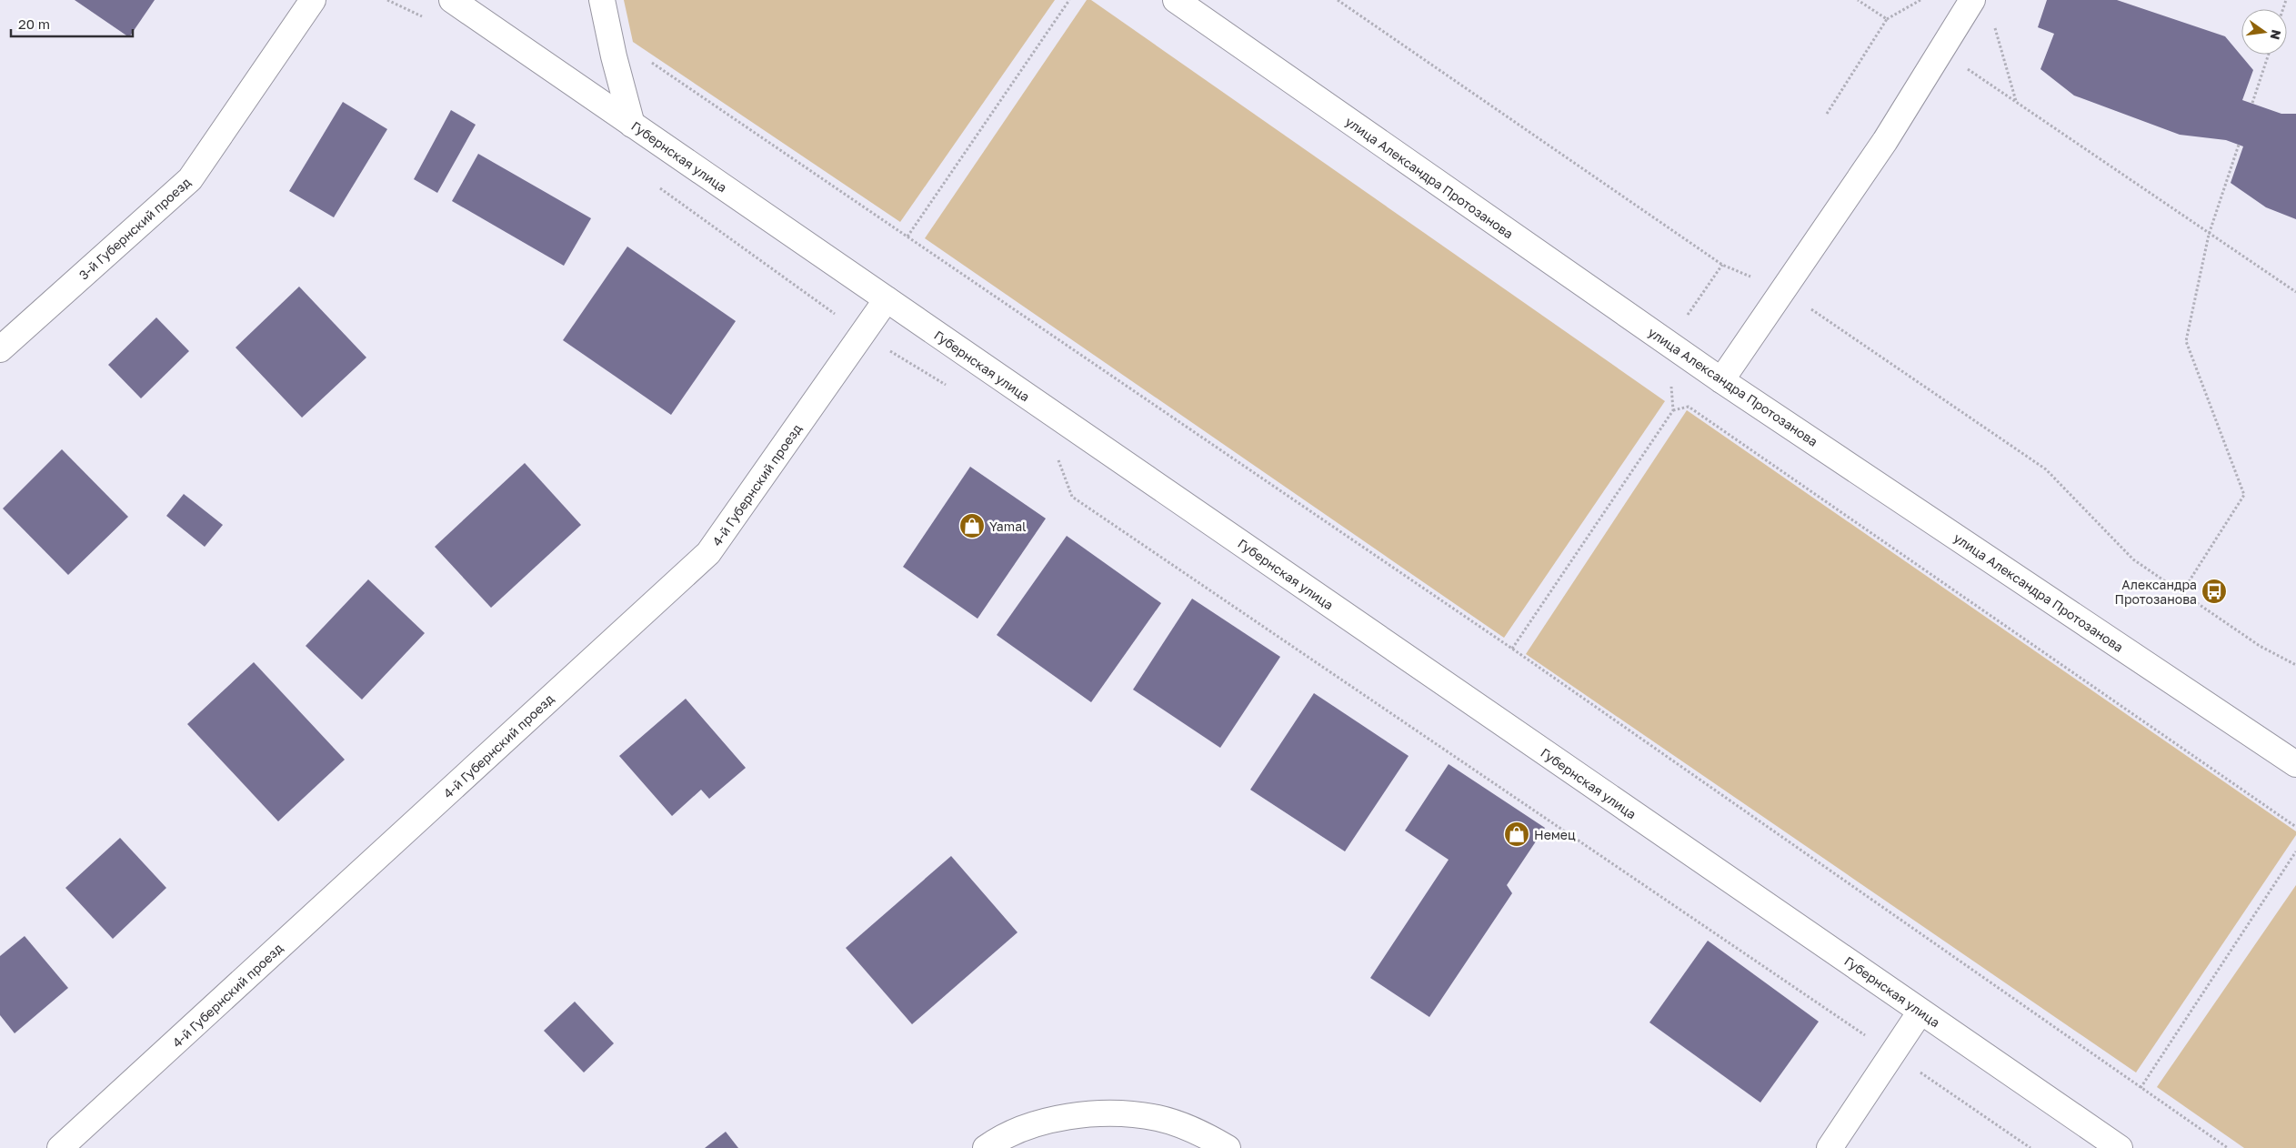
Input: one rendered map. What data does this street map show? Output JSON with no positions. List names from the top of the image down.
{
  "streets": {
    "street": [
      "Губернская улица",
      "улица Александра Протозанова",
      "3-й Губернский проезд",
      "4-й Губернский проезд"
    ]
  },
  "crossings": [
    ["Губернская улица", "4-й Губернский проезд"]
  ],
  "places": {
    "shop": ["Yamal", "Немец"],
    "bus stop": ["Александра Протозанова"]
  },
  "scale_bar": "20 m",
  "north": "right"
}
